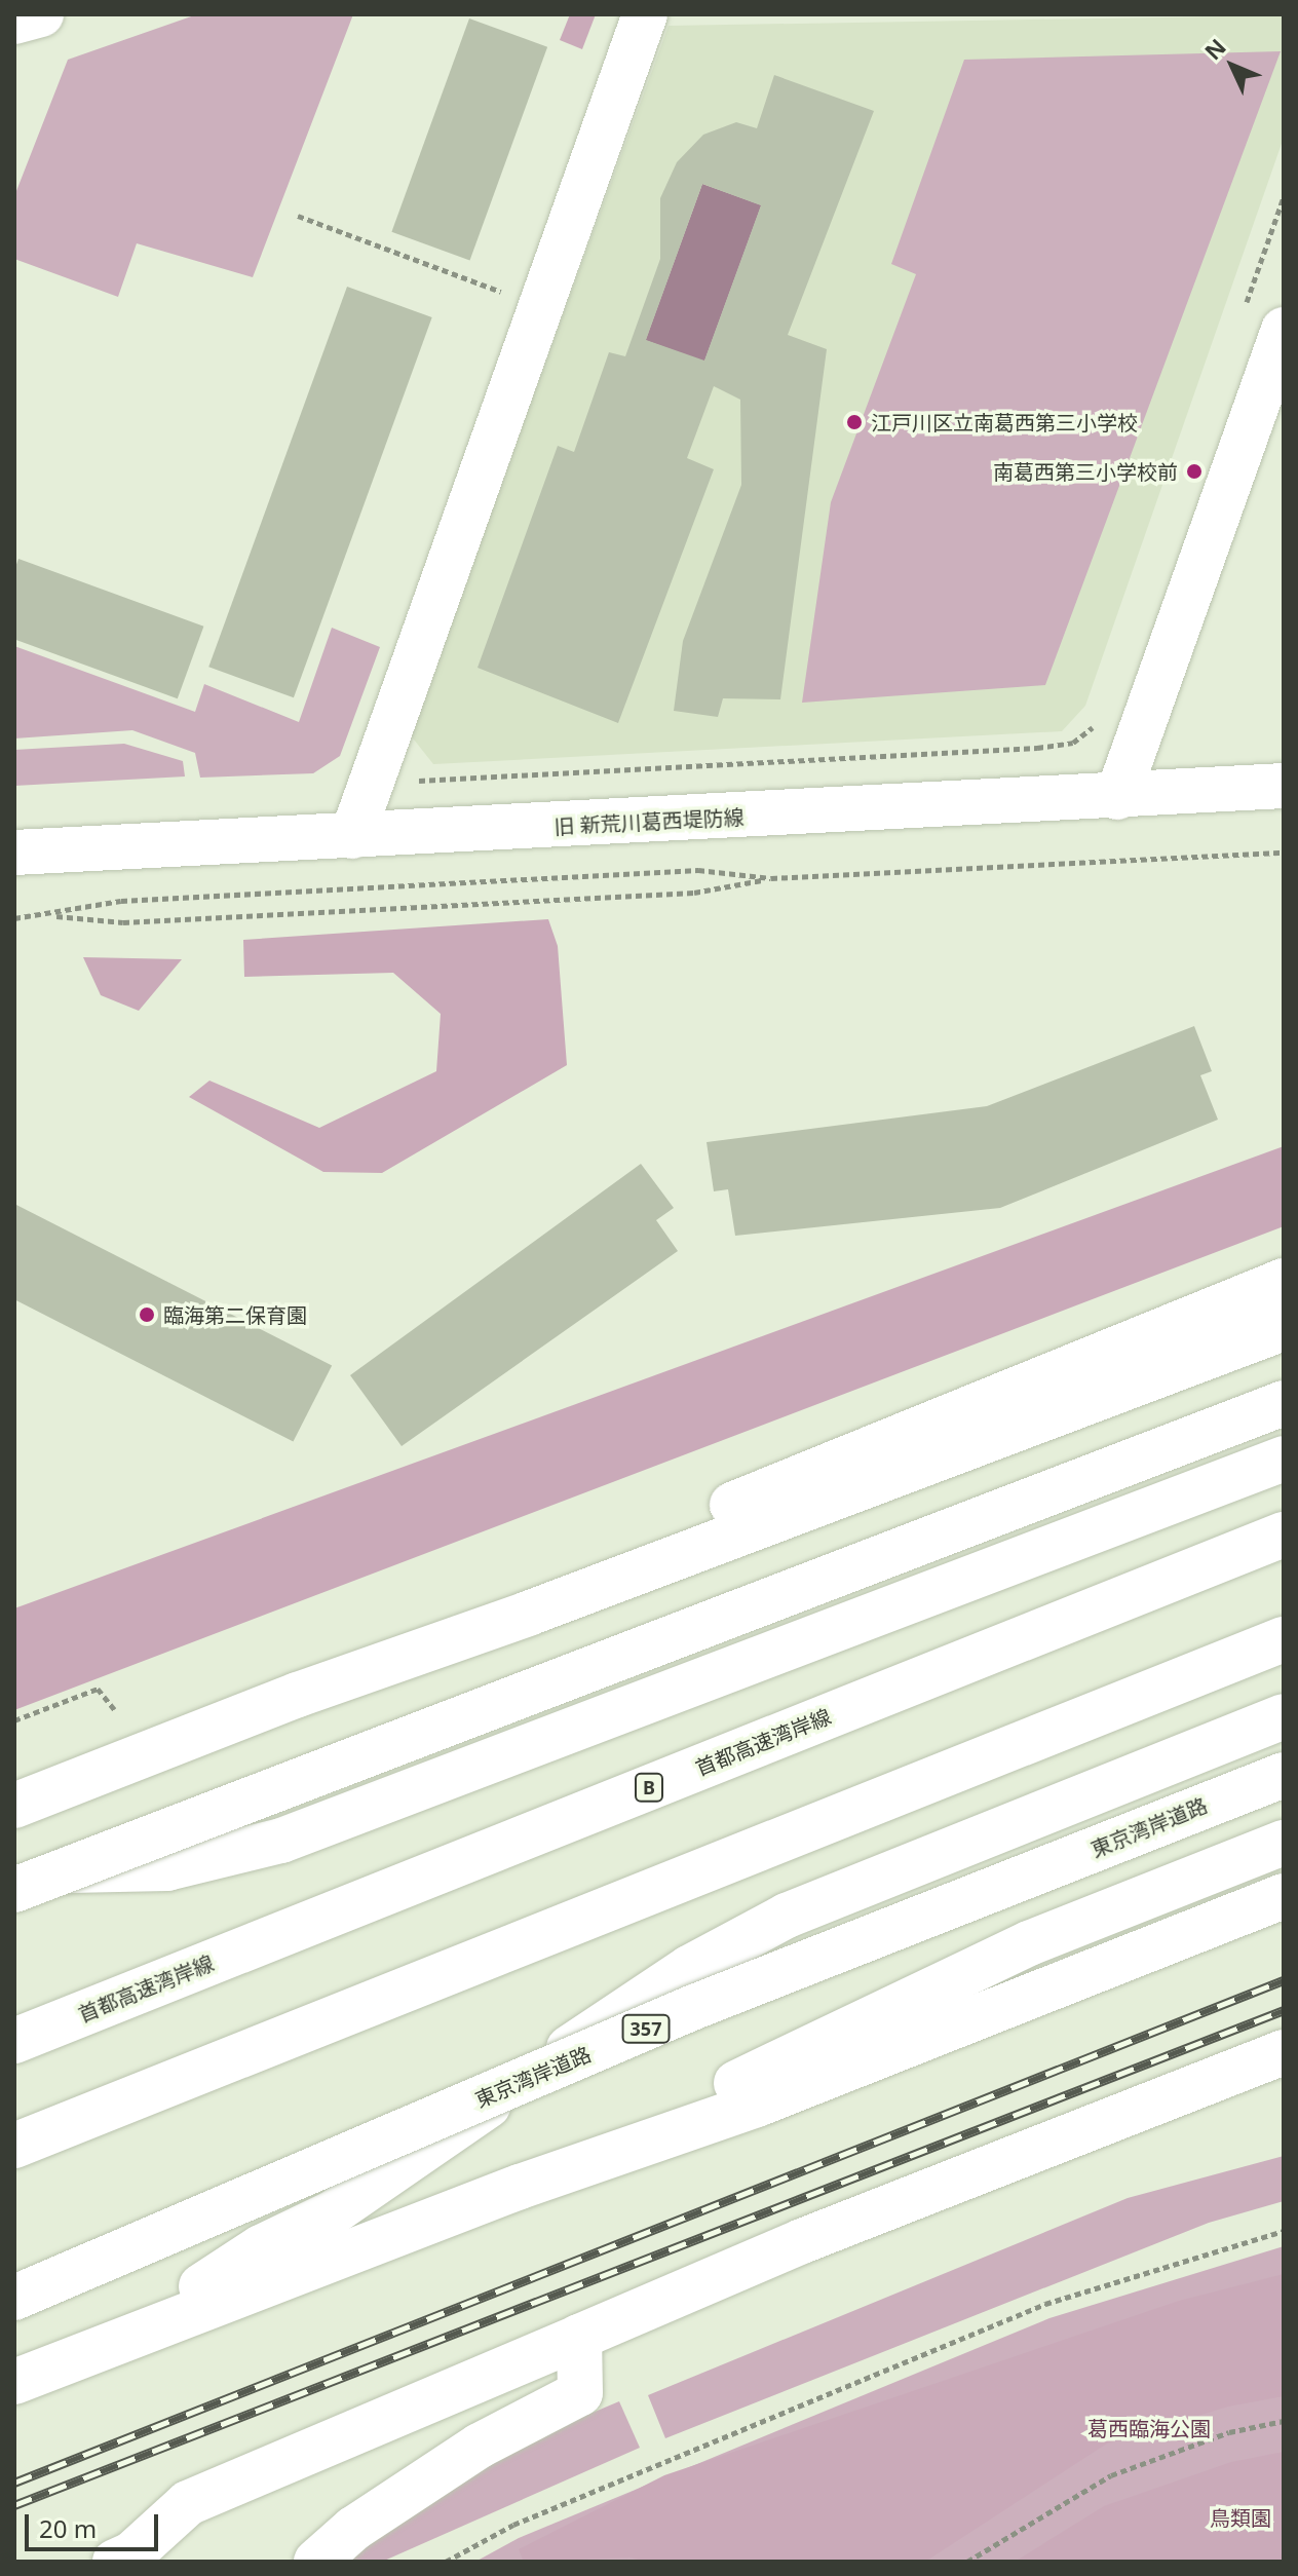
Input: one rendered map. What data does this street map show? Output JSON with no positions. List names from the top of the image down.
{
  "streets": {
    "main road": [
      "旧 新荒川葛西堤防線",
      "首都高速湾岸線",
      "B",
      "東京湾岸道路",
      "357"
    ]
  },
  "parks": ["葛西臨海公園", "鳥類園"],
  "places": ["江戸川区立南葛西第三小学校", "南葛西第三小学校前", "臨海第二保育園"],
  "scale_bar": "20 m",
  "north": "top left"
}
